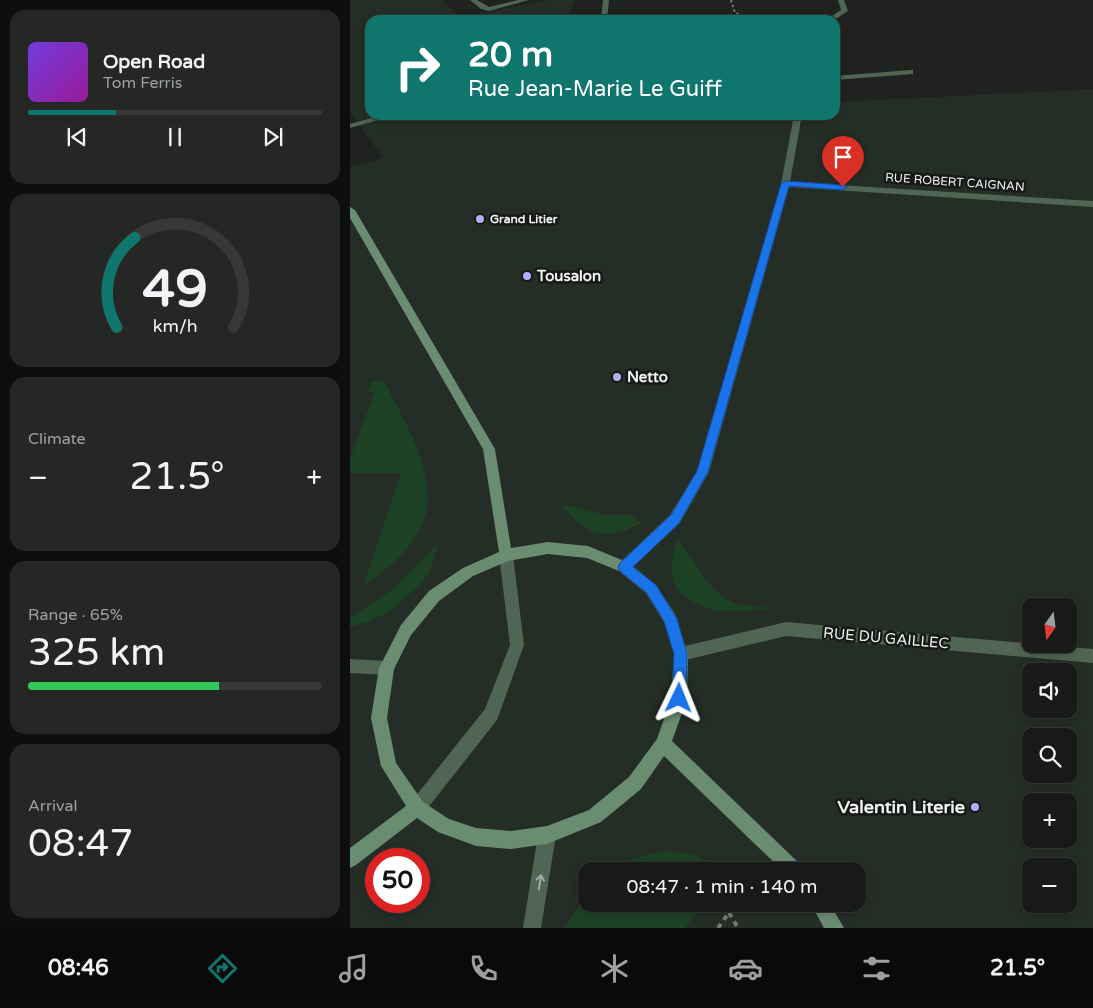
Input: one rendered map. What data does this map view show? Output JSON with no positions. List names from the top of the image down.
{
  "streets": {
    "street": ["RUE ROBERT CAIGNAN", "RUE DU GAILLEC"]
  },
  "places": [
    "Grand Litier",
    "Tousalon",
    "Netto",
    "Valentin Literie"
  ],
  "north": "bottom",
  "page": {
    "turn": ["20 m", "Rue Jean-Marie Le Guiff"],
    "song": ["Open Road", "Tom Ferris"],
    "tile": [
      "Climate",
      ["Range · 65%", "325 km"],
      ["Arrival", "08:47"]
    ],
    "heat": ["−", "21.5°", "+"],
    "map_buttons": ["+", "−"],
    "limit": "50",
    "trip": "08:47 · 1 min · 140 m",
    "tabs": ["08:46", "21.5°"],
    "gauge": ["49", "km/h"]
  }
}
